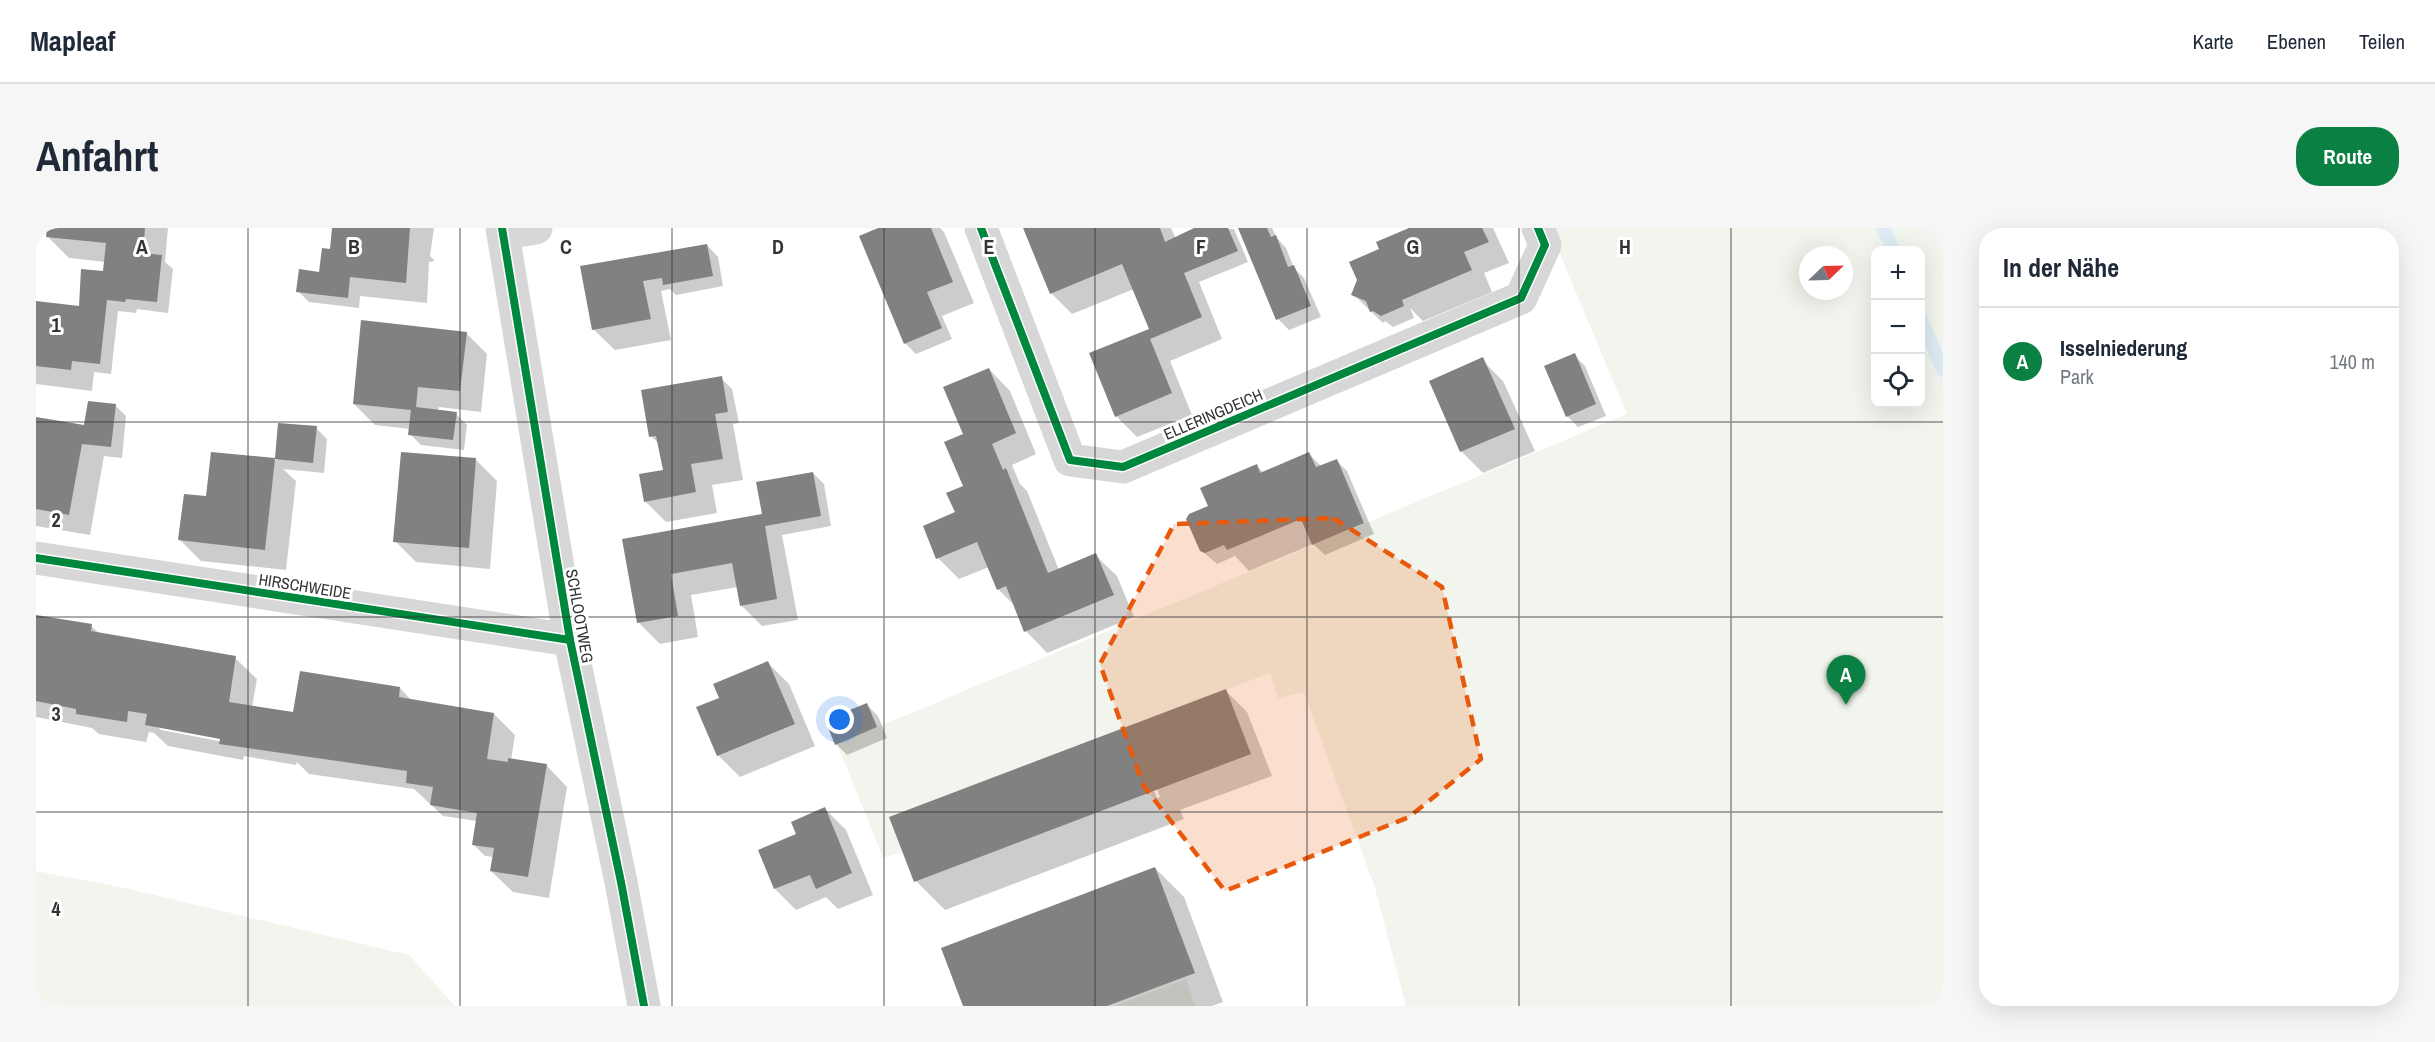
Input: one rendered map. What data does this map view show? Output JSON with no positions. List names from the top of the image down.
{
  "streets": {
    "street": ["ELLERINGDEICH", "HIRSCHWEIDE", "SCHLOOTWEG"]
  },
  "crossings": [
    ["HIRSCHWEIDE", "SCHLOOTWEG"]
  ],
  "north": "top right",
  "page": {
    "header": "Mapleaf",
    "nav": ["Karte", "Ebenen", "Teilen"],
    "buttons": "Route",
    "title": "Anfahrt",
    "heading": "In der Nähe",
    "map_buttons": ["+", "−"],
    "list": [
      {
        "mark": "A",
        "name": "Isselniederung",
        "note": "Park",
        "value": "140 m"
      }
    ],
    "pins": "A"
  },
  "grid": {
    "columns": [
      "A",
      "B",
      "C",
      "D",
      "E",
      "F",
      "G",
      "H"
    ],
    "rows": [
      "1",
      "2",
      "3",
      "4"
    ]
  }
}
